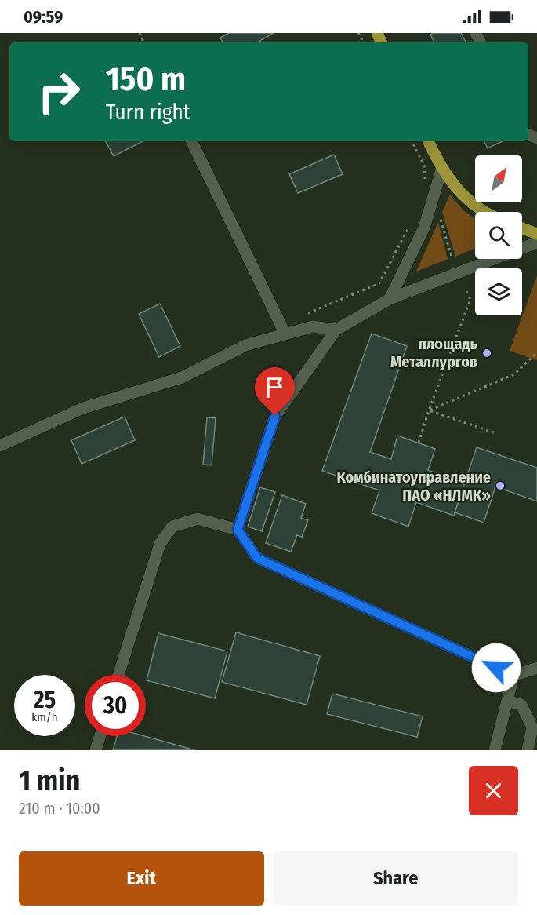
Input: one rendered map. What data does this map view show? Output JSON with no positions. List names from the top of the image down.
{
  "places": ["площадь Металлургов", "Комбинатоуправление ПАО «НЛМК»"],
  "north": "top right",
  "page": {
    "status": "09:59",
    "turn": ["150 m", "Turn right"],
    "speed": "25 km/h",
    "limit": "30",
    "heading": ["1 min", "210 m · 10:00"],
    "buttons": ["Exit", "Share"]
  }
}
